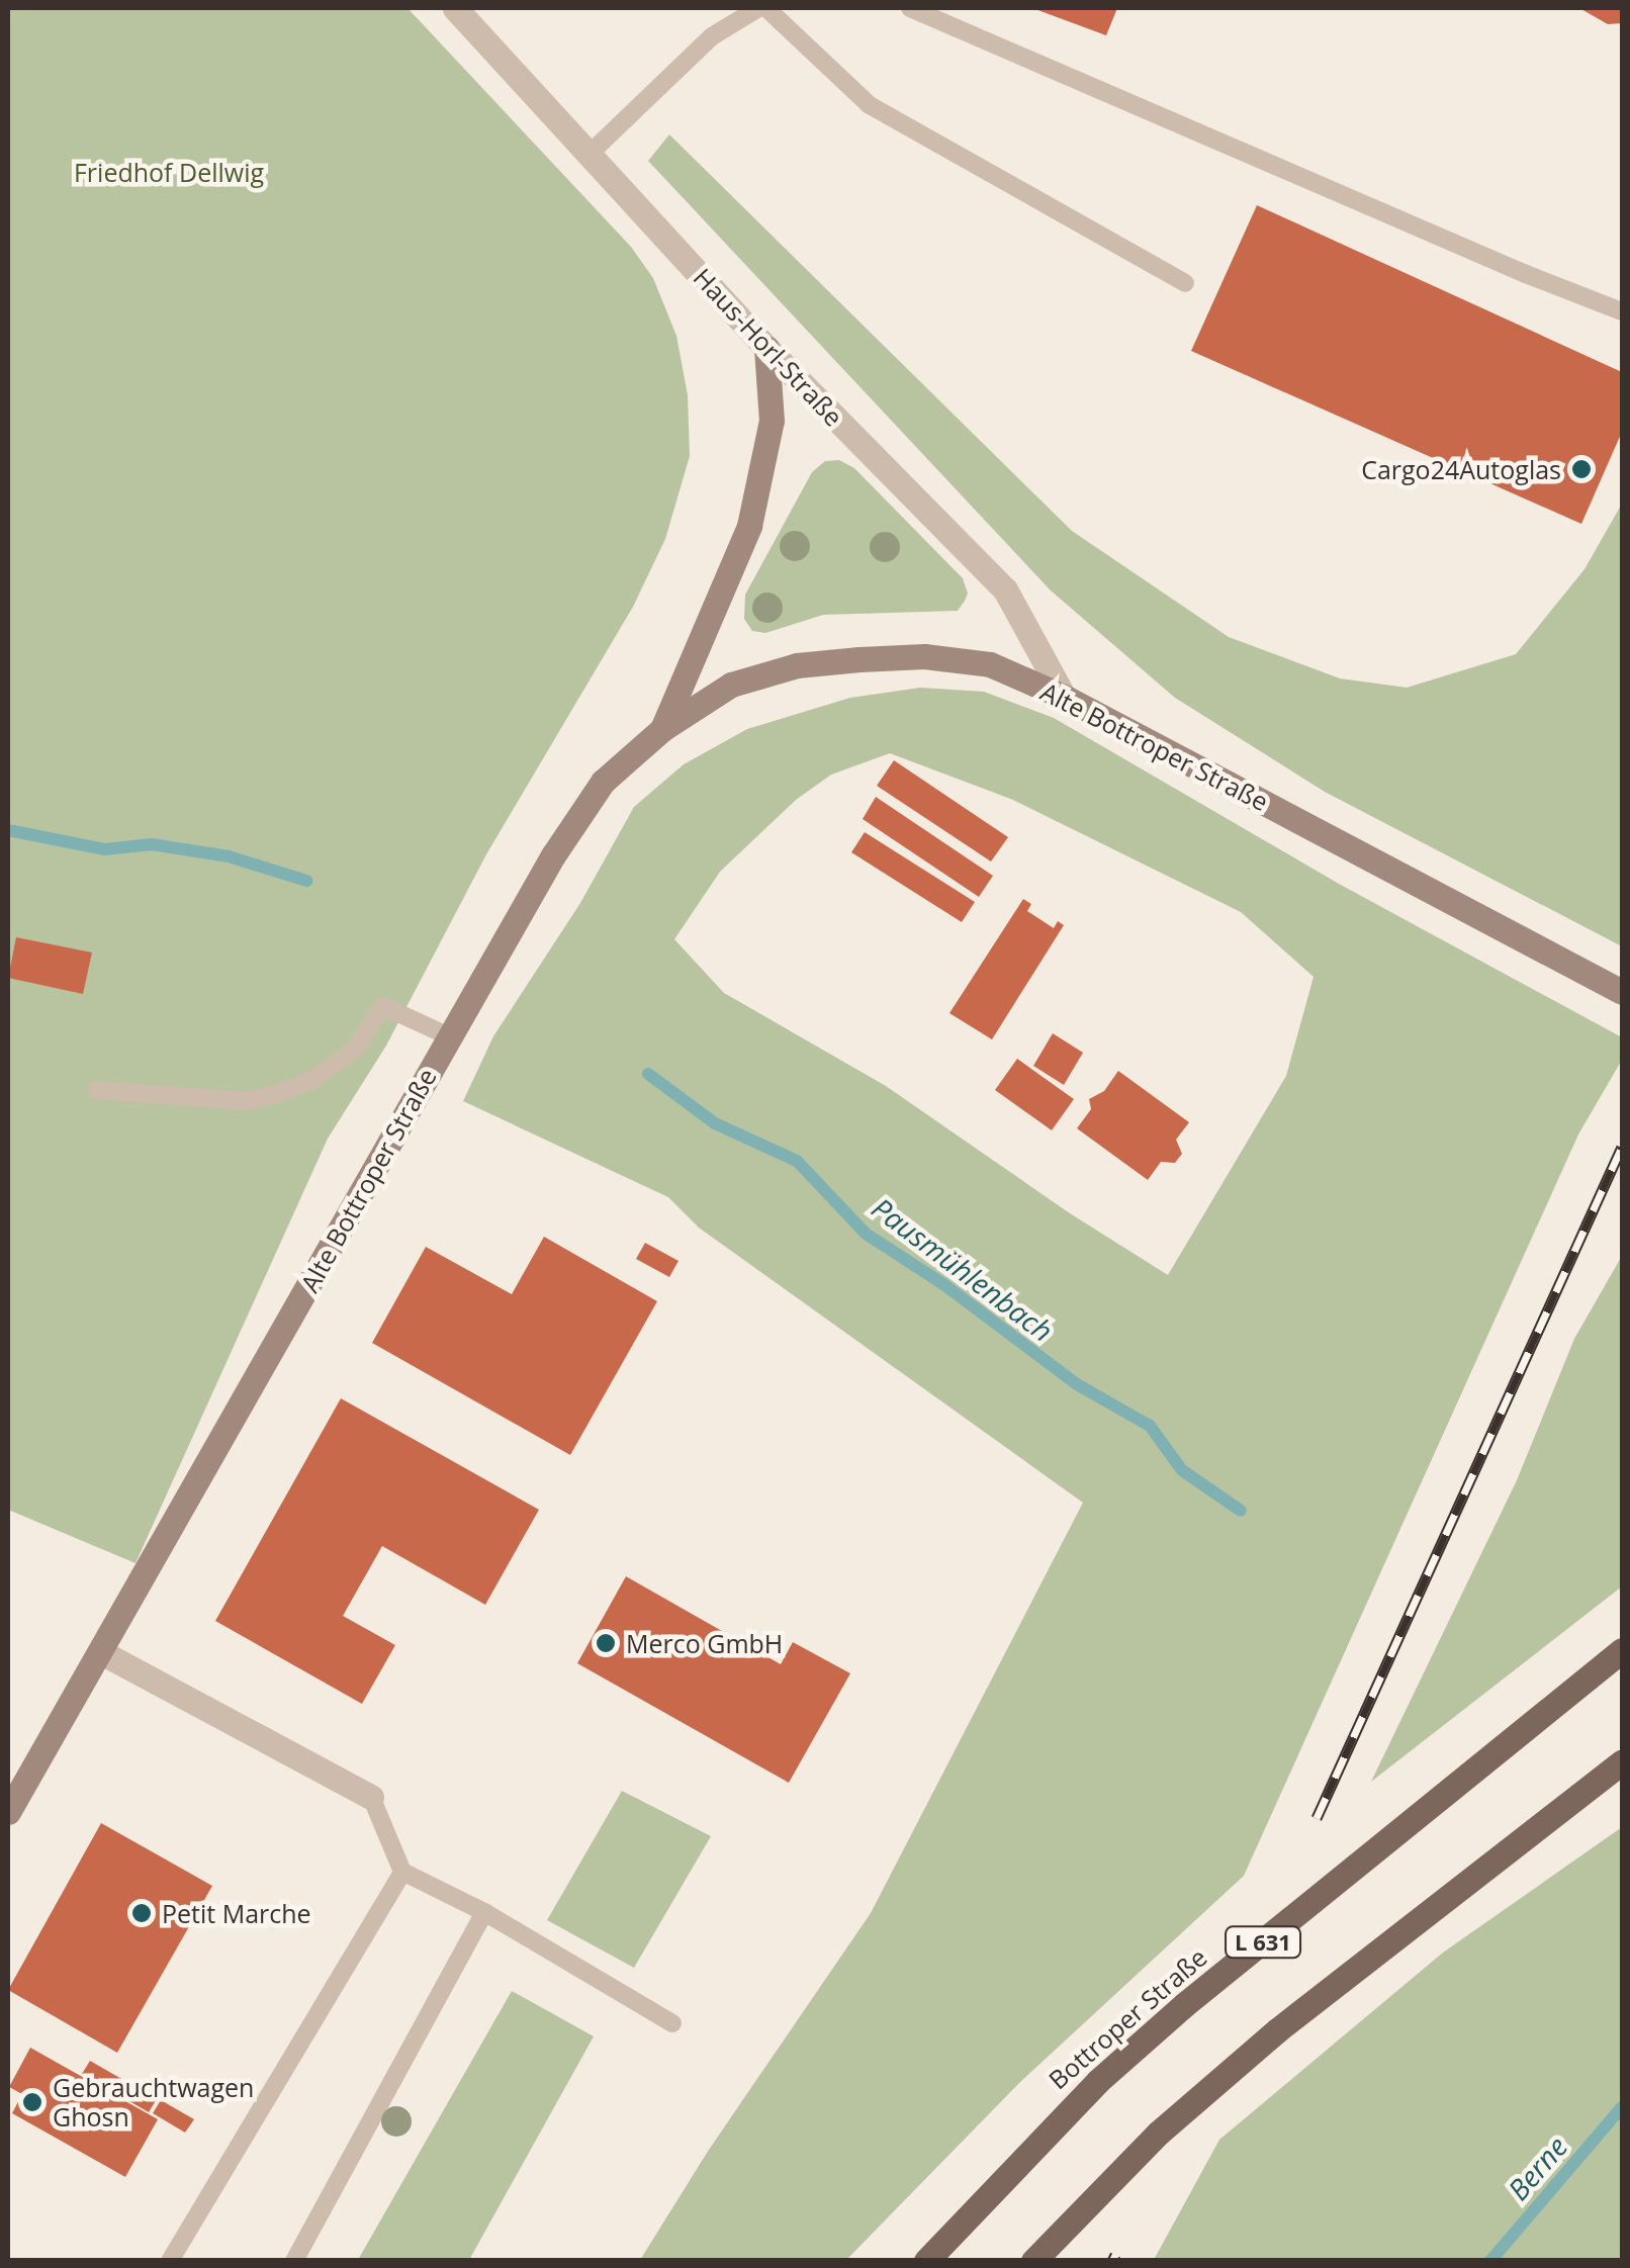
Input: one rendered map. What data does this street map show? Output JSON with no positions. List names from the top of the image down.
{
  "streets": {
    "main road": ["L 631", "Bottroper Straße"],
    "street": ["Haus-Horl-Straße", "Alte Bottroper Straße"]
  },
  "crossings": [
    ["Haus-Horl-Straße", "Alte Bottroper Straße"]
  ],
  "water": ["Pausmühlenbach", "Berne"],
  "parks": ["Friedhof Dellwig"],
  "places": [
    "Cargo24Autoglas",
    "Merco GmbH",
    "Petit Marche",
    "Gebrauchtwagen Ghosn"
  ]
}
